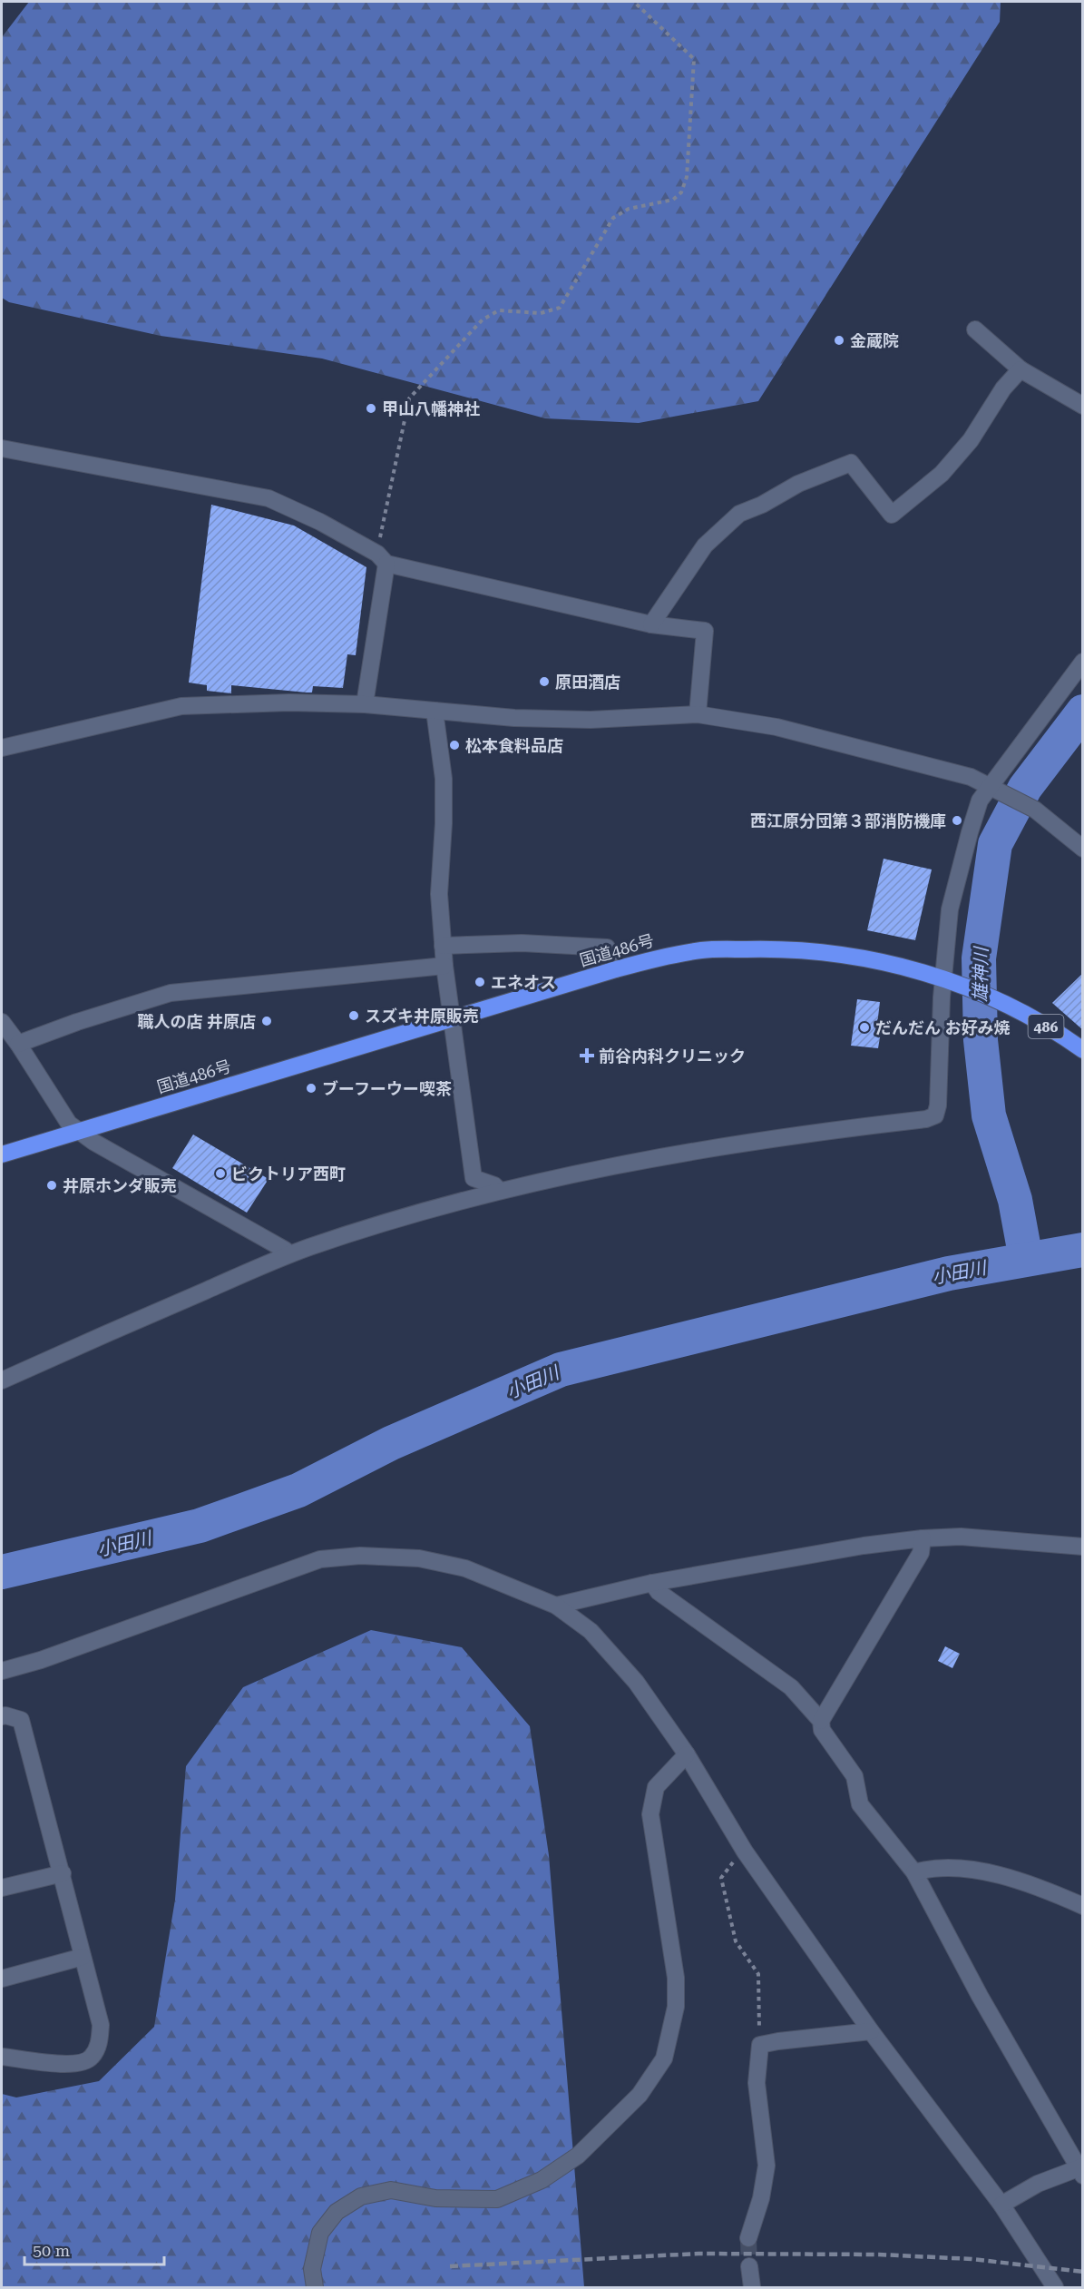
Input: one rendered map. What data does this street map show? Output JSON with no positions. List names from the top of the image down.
{
  "streets": {
    "highway": ["国道486号", "486"]
  },
  "water": ["雄神川", "小田川"],
  "places": {
    "other": [
      "金蔵院",
      "甲山八幡神社",
      "原田酒店",
      "松本食料品店",
      "西江原分団第３部消防機庫",
      "エネオス",
      "スズキ井原販売",
      "職人の店 井原店",
      "だんだん お好み焼",
      "ブーフーウー喫茶",
      "ビクトリア西町",
      "井原ホンダ販売"
    ],
    "health": ["前谷内科クリニック"]
  },
  "scale_bar": "50 m"
}
